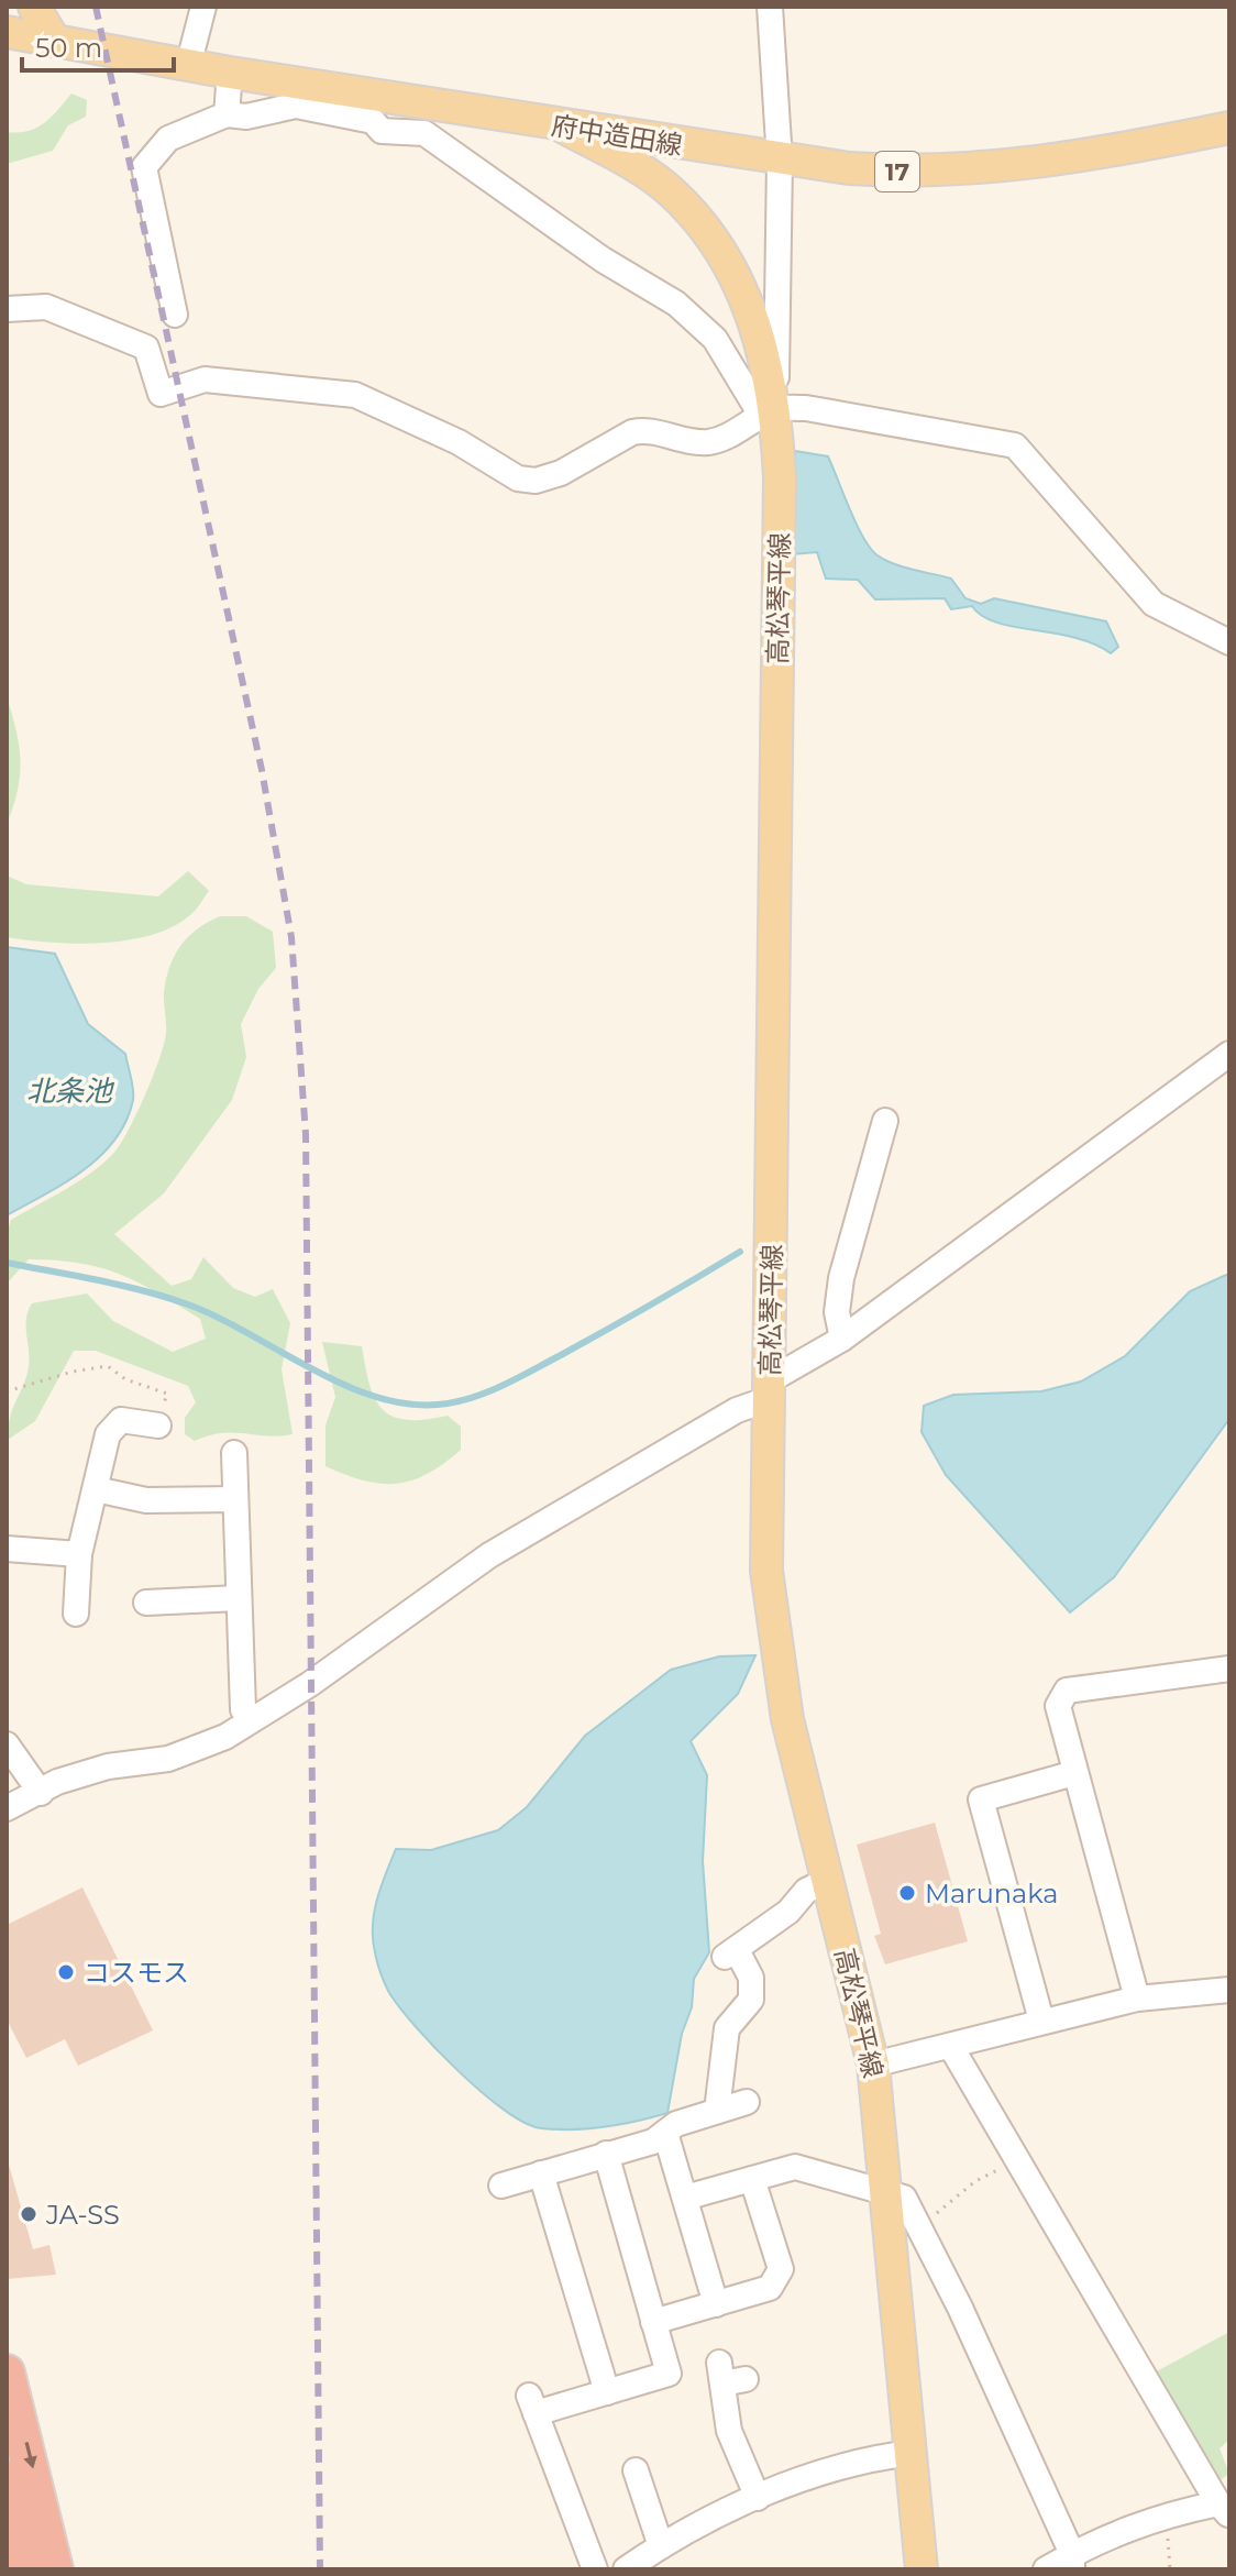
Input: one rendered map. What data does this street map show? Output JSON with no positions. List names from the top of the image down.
{
  "streets": {
    "main road": ["府中造田線", "17", "高松琴平線"]
  },
  "crossings": [
    ["府中造田線", "高松琴平線"]
  ],
  "water": ["北条池"],
  "places": ["Marunaka", "コスモス", "JA-SS"],
  "scale_bar": "50 m"
}
